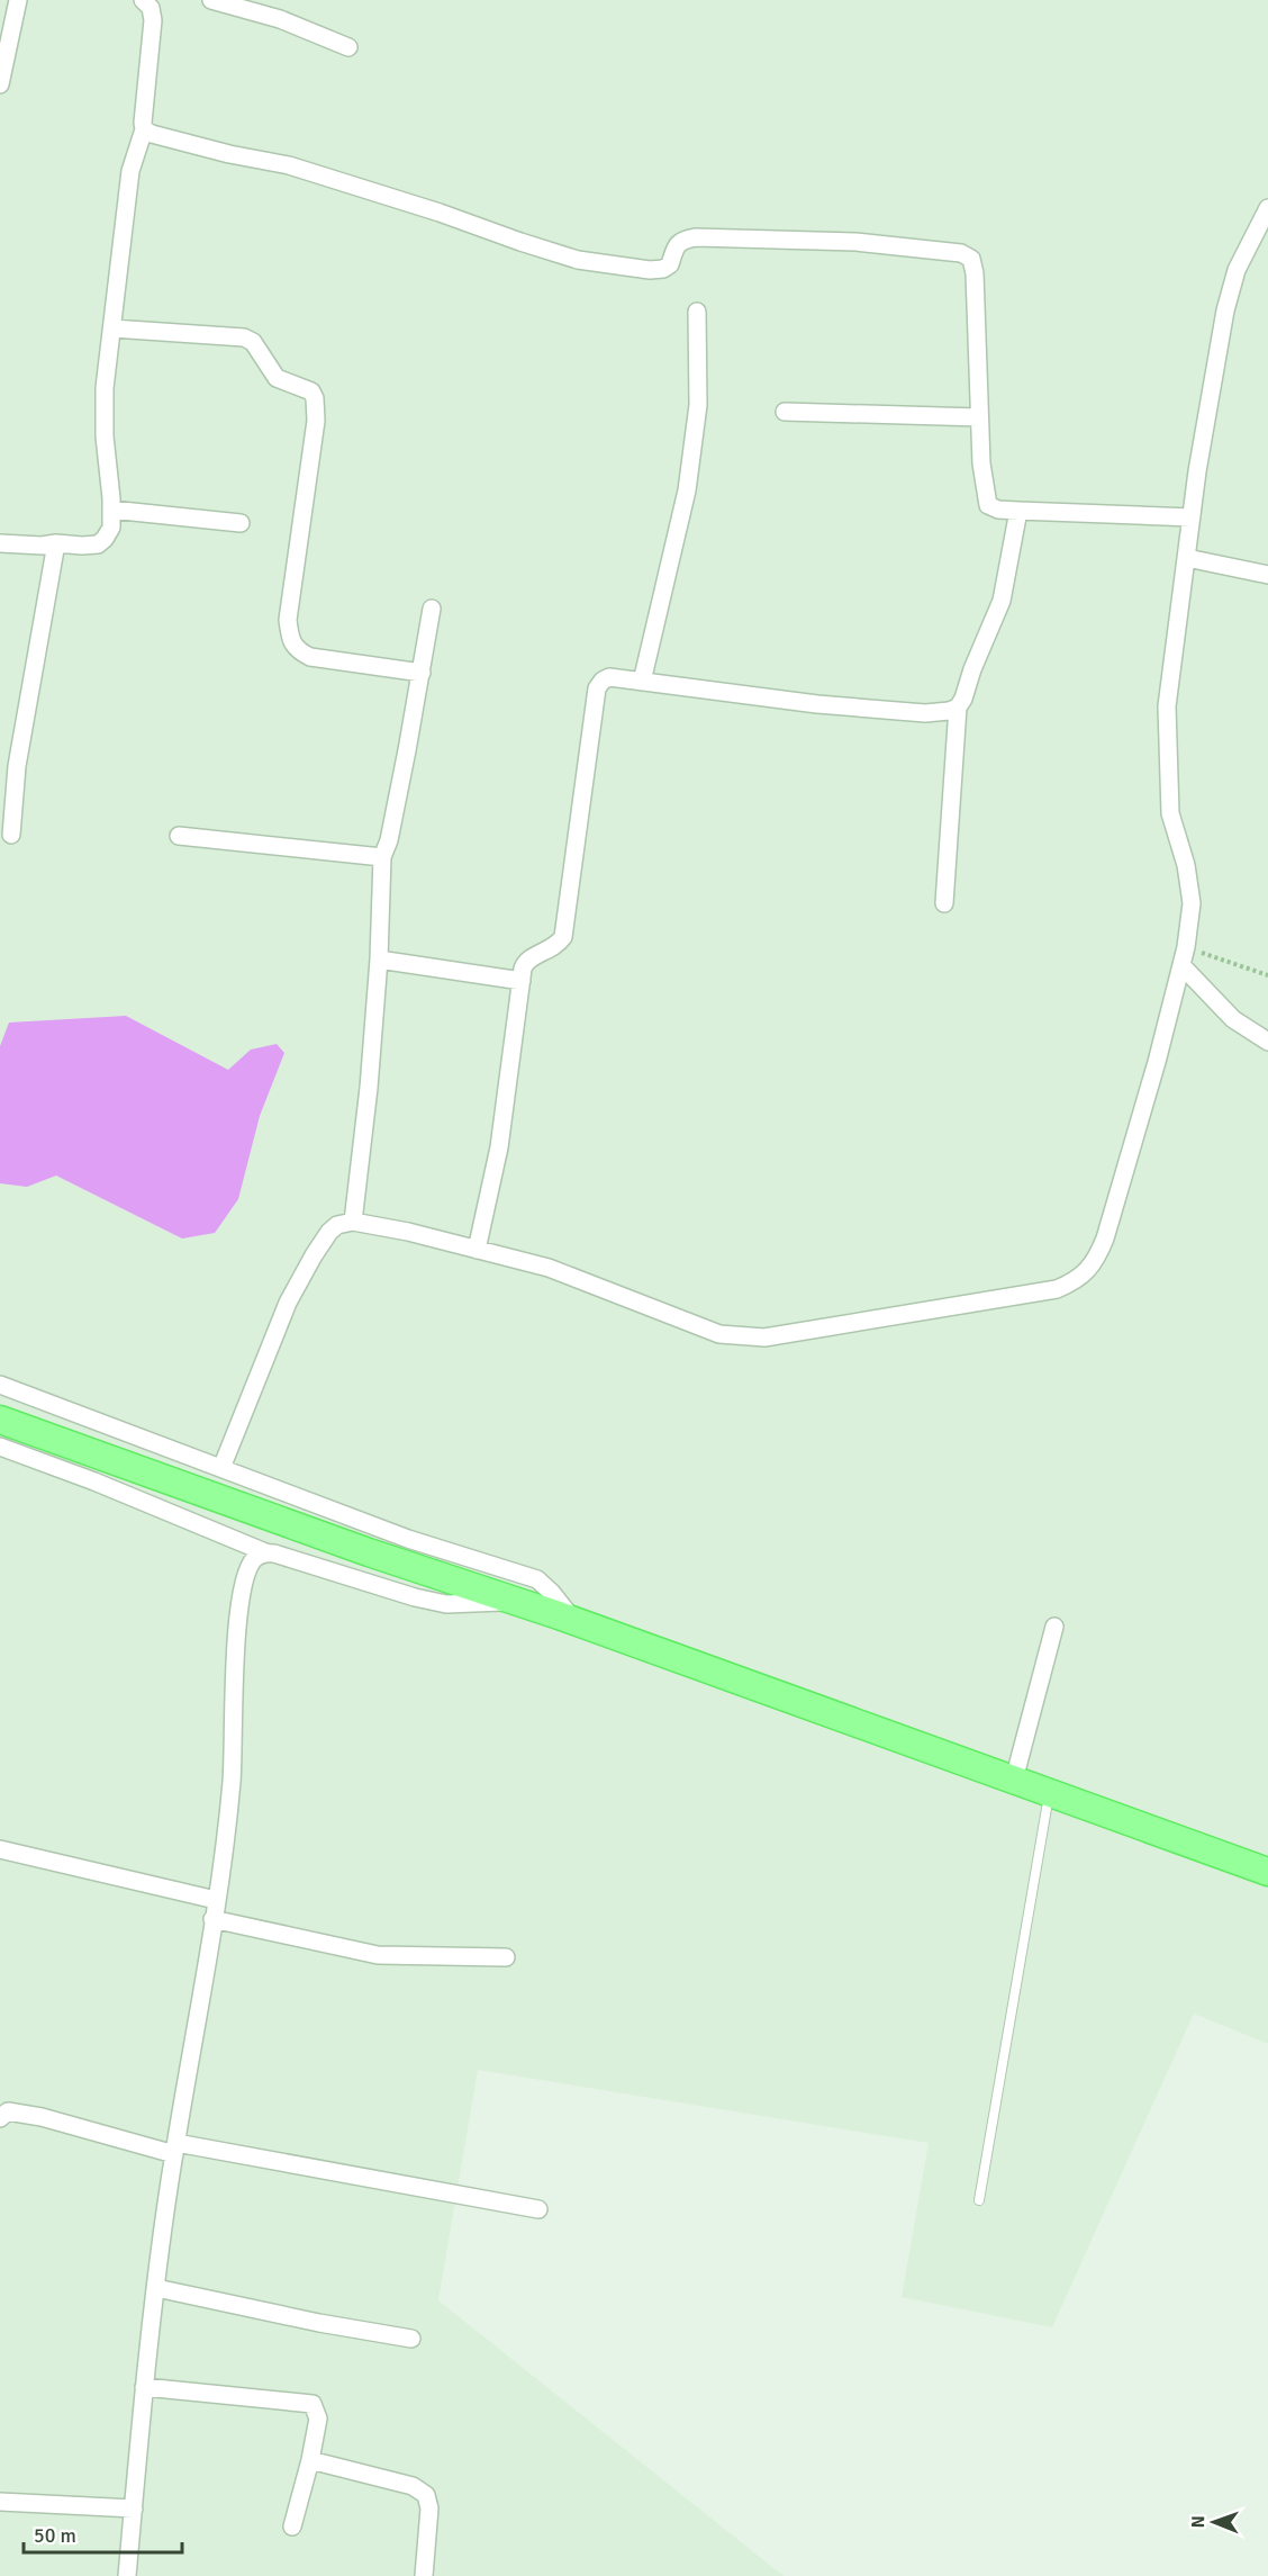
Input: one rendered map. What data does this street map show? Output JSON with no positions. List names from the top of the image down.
{
  "scale_bar": "50 m",
  "north": "left"
}
